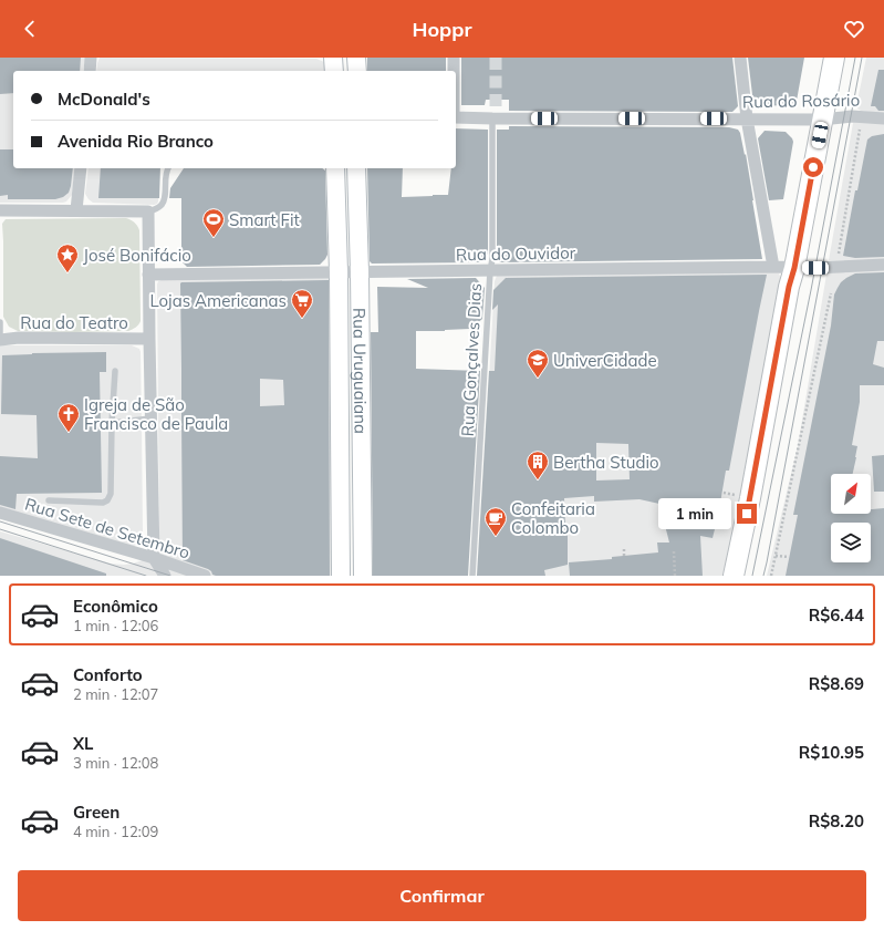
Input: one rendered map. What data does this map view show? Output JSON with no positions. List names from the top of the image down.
{
  "streets": {
    "street": [
      "Rua do Rosário",
      "Rua do Ouvidor",
      "Rua do Teatro",
      "Rua Uruguaiana",
      "Rua Sete de Setembro"
    ],
    "lane": ["Rua Gonçalves Dias"]
  },
  "crossings": [
    ["Rua do Rosário", "Rua Gonçalves Dias"],
    ["Rua do Ouvidor", "Rua Gonçalves Dias"],
    ["Rua do Ouvidor", "Rua Uruguaiana"]
  ],
  "places": {
    "sports": ["Smart Fit"],
    "place": ["José Bonifácio"],
    "supermarket": ["Lojas Americanas"],
    "school or university": ["UniverCidade"],
    "church": ["Igreja de São Francisco de Paula"],
    "building": ["Bertha Studio"],
    "cafe": ["Confeitaria Colombo"]
  },
  "north": "top right",
  "page": {
    "header": "Hoppr",
    "banner": ["McDonald's", "Avenida Rio Branco"],
    "bubble": "1 min",
    "list": [
      {
        "name": "Econômico",
        "note": "1 min · 12:06",
        "value": "R$6.44"
      },
      {
        "name": "Conforto",
        "note": "2 min · 12:07",
        "value": "R$8.69"
      },
      {
        "name": "XL",
        "note": "3 min · 12:08",
        "value": "R$10.95"
      },
      {
        "name": "Green",
        "note": "4 min · 12:09",
        "value": "R$8.20"
      }
    ],
    "buttons": "Confirmar"
  }
}
